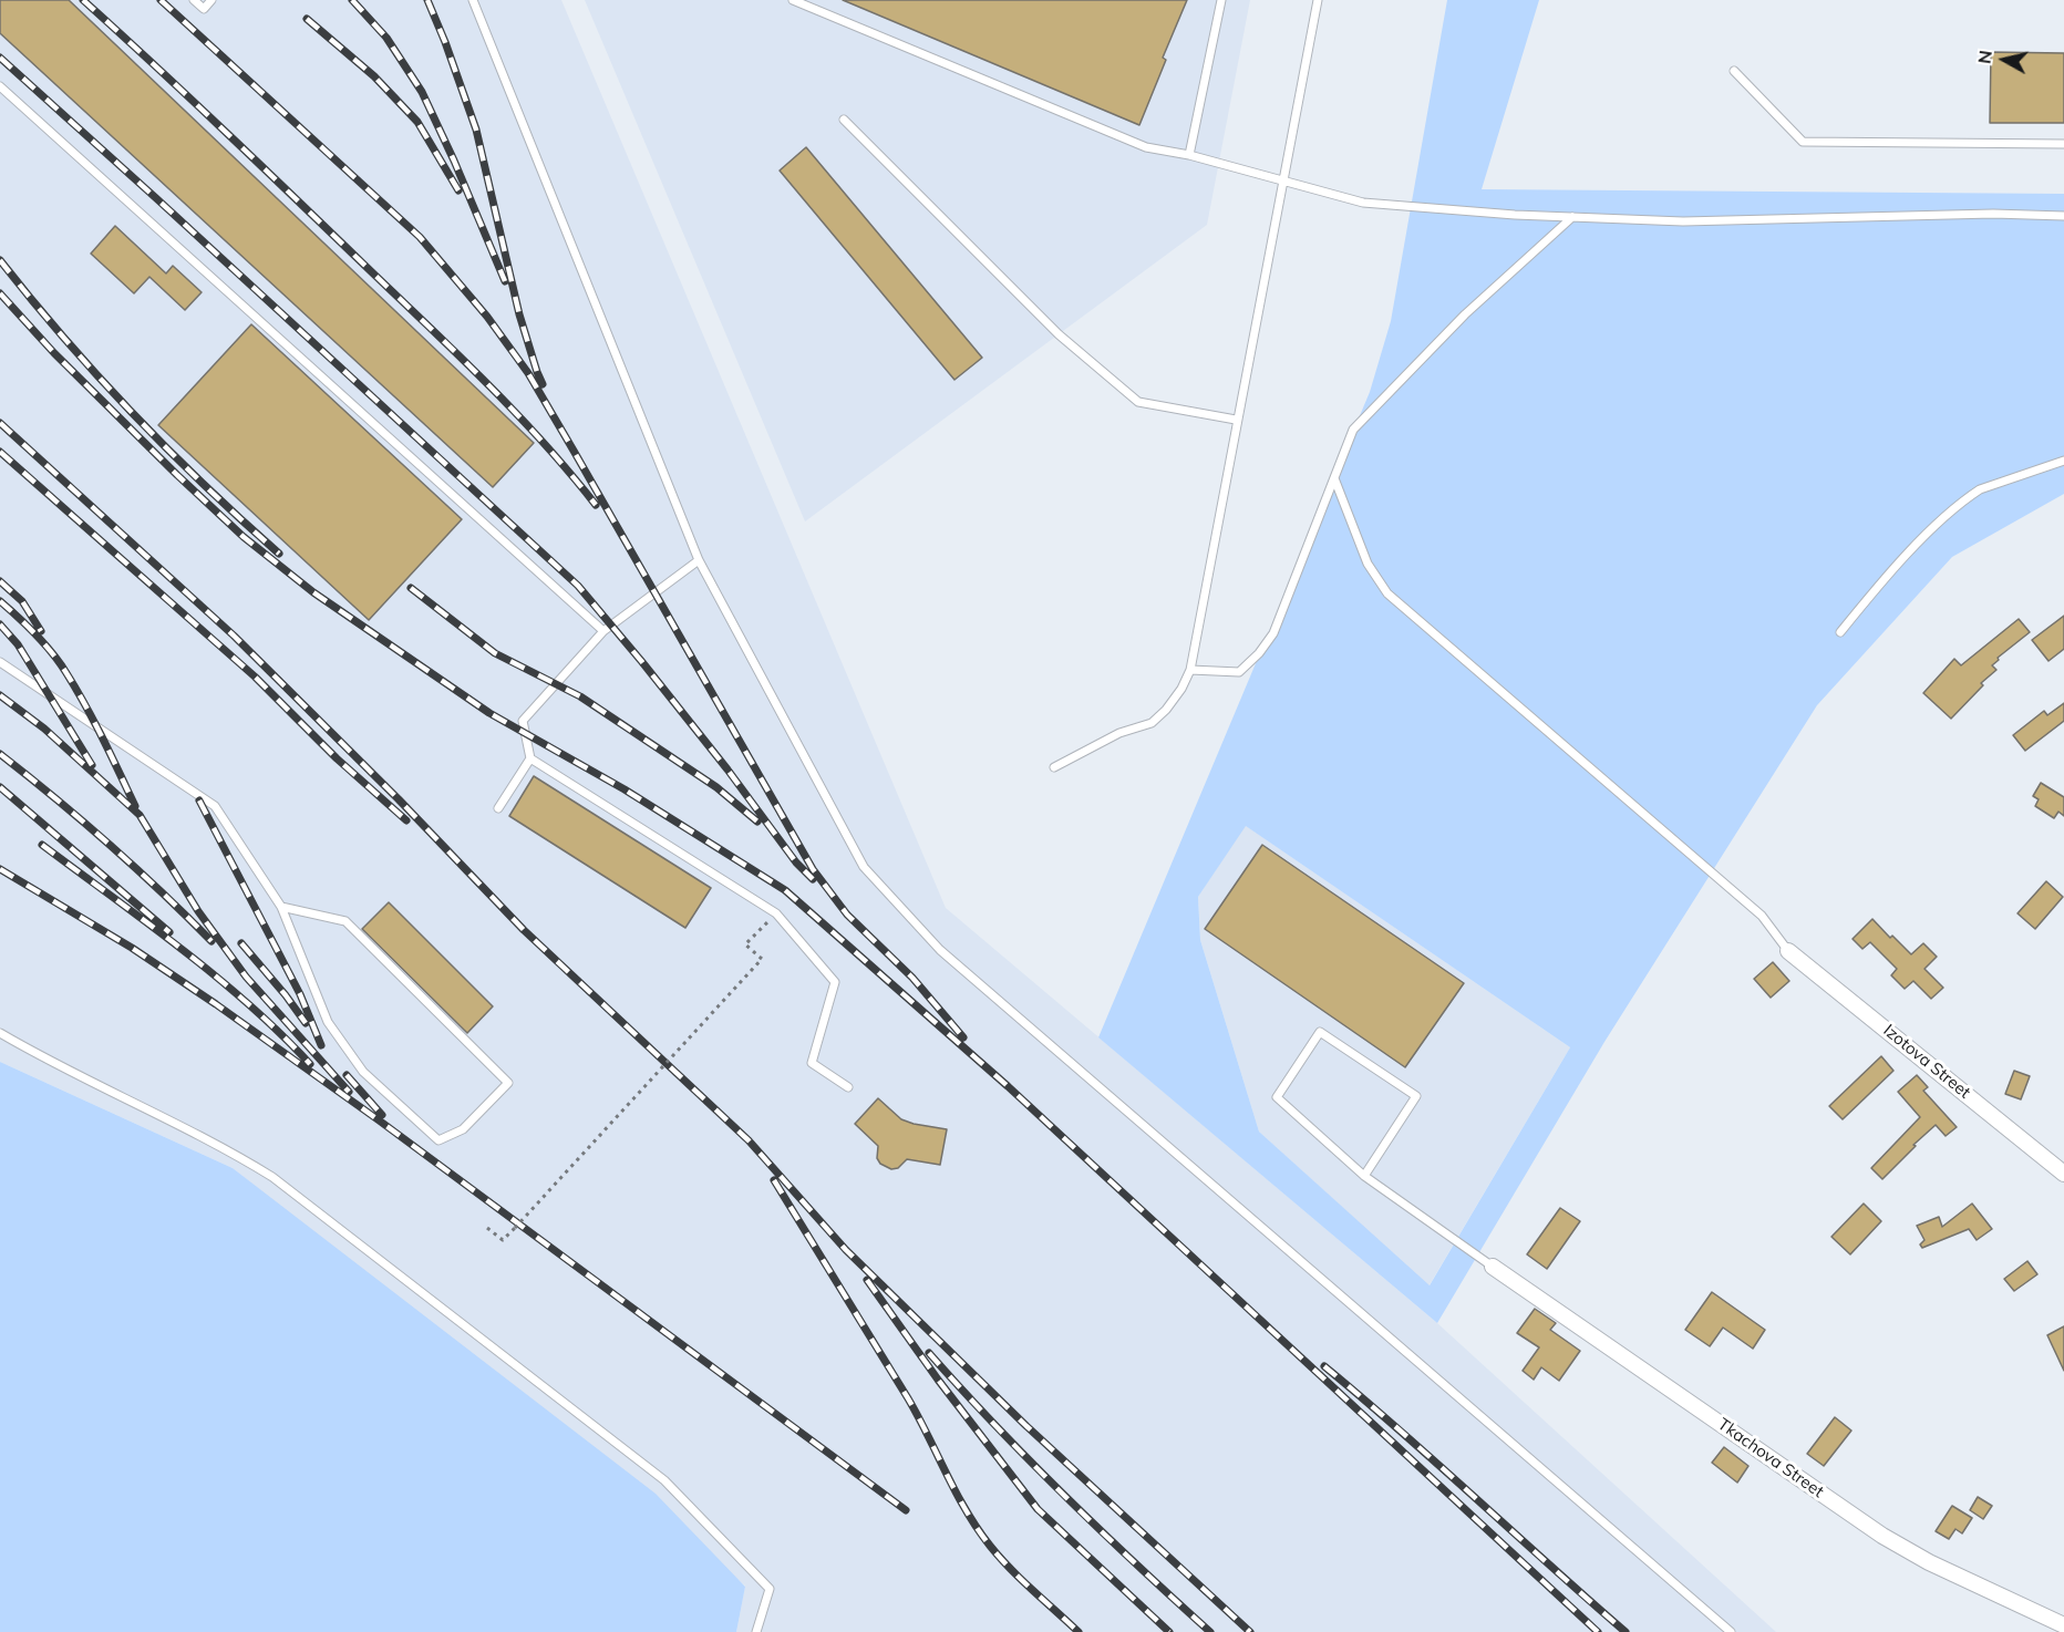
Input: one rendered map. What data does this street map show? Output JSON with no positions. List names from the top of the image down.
{
  "streets": {
    "street": ["Izotova Street", "Tkachova Street"]
  },
  "north": "left"
}
